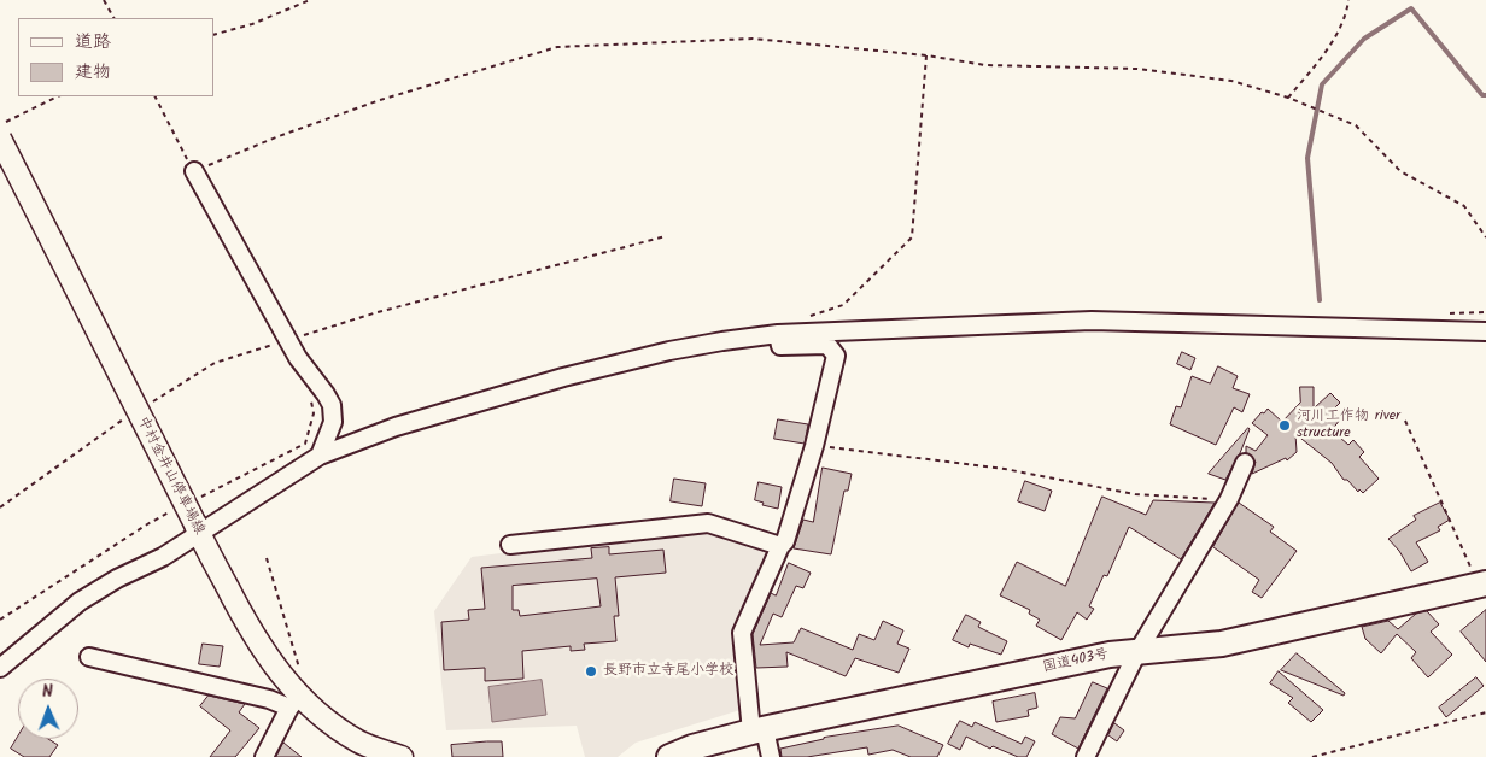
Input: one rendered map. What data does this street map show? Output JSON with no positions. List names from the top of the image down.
{
  "streets": {
    "highway": ["国道403号"],
    "main road": ["中村金井山停車場線"]
  },
  "places": ["河川工作物 river structure", "長野市立寺尾小学校"],
  "legend": ["道路", "建物"],
  "north": "top"
}
